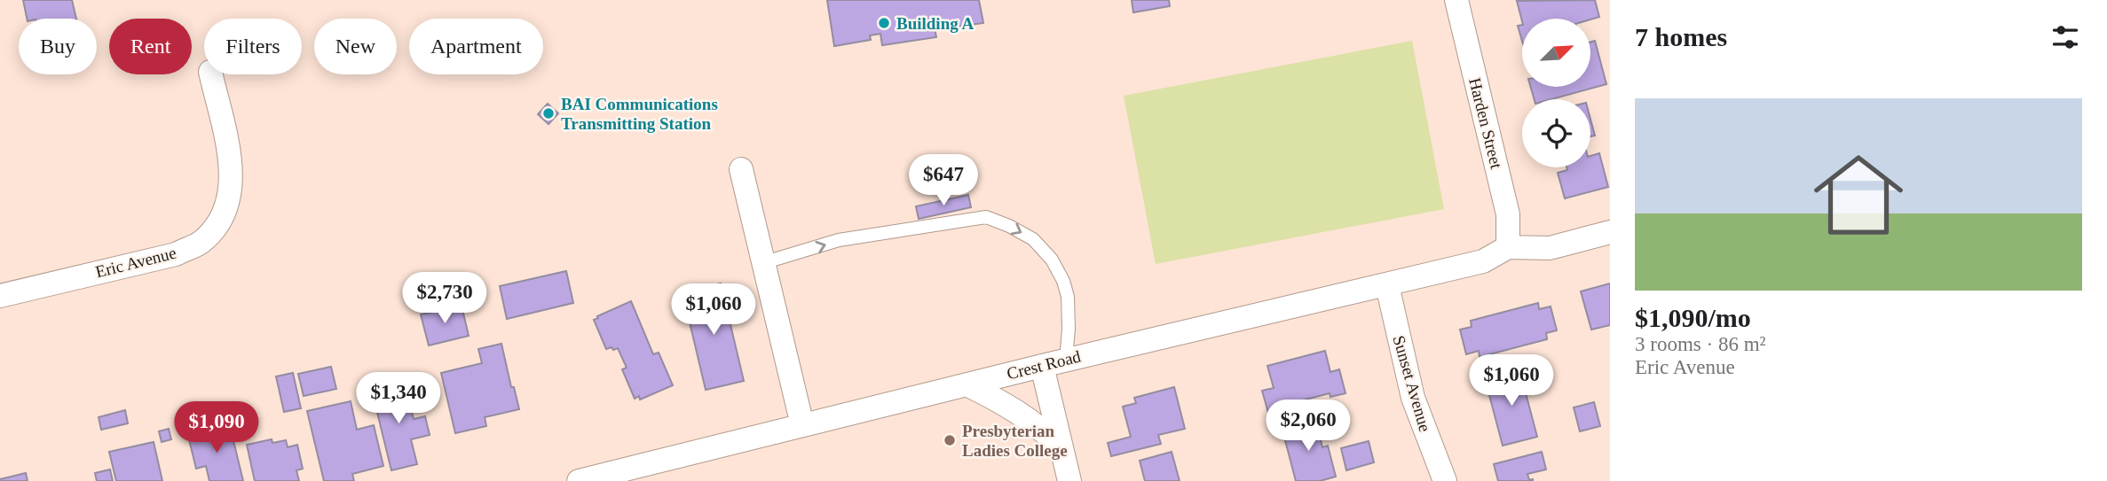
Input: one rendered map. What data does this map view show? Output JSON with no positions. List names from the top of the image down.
{
  "streets": {
    "street": [
      "Harden Street",
      "Eric Avenue",
      "Crest Road",
      "Sunset Avenue"
    ]
  },
  "crossings": [
    ["Harden Street", "Crest Road"],
    ["Crest Road", "Sunset Avenue"]
  ],
  "places": ["Building A", "BAI Communications Transmitting Station", "Presbyterian Ladies College"],
  "north": "top right",
  "page": {
    "heading": "7 homes",
    "chip": [
      "Buy",
      "Rent",
      "Filters",
      "New",
      "Apartment"
    ],
    "list": [
      {
        "name": "$1,090/mo",
        "note": "3 rooms · 86 m² · Eric Avenue"
      }
    ],
    "price": [
      "$647",
      "$2,730",
      "$1,060",
      "$1,060",
      "$1,340",
      "$2,060",
      "$1,090"
    ]
  }
}
